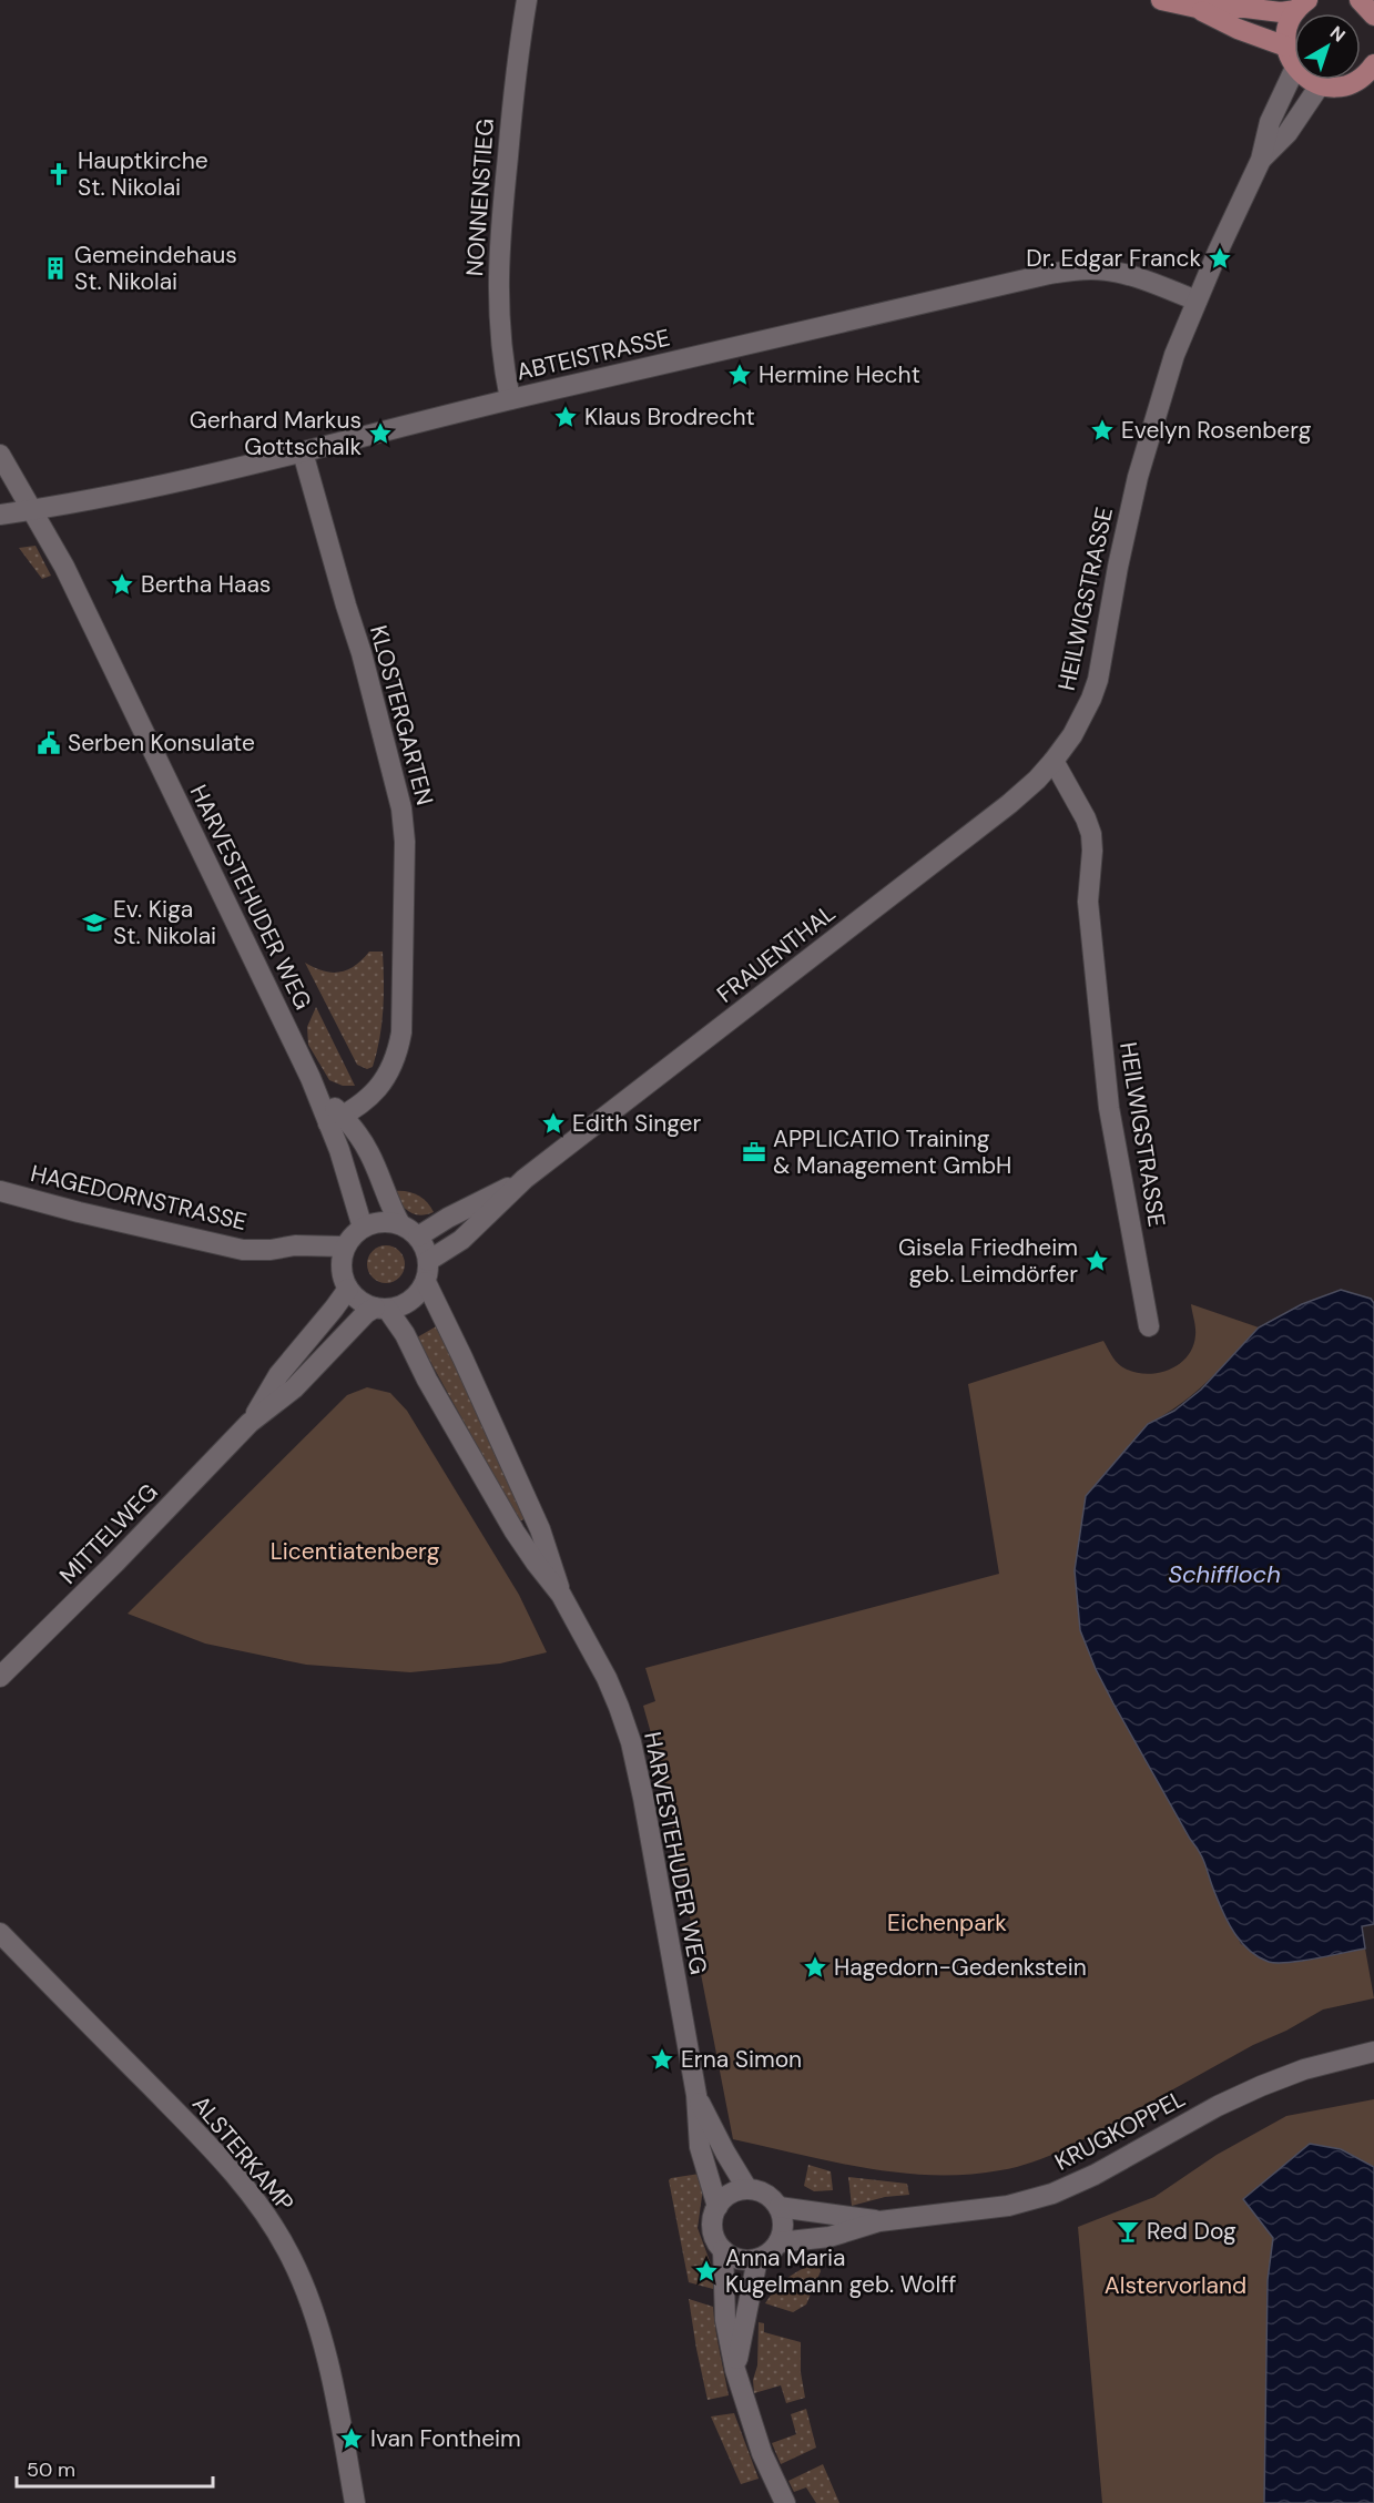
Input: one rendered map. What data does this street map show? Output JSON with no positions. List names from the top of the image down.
{
  "streets": {
    "street": [
      "NONNENSTIEG",
      "ABTEISTRASSE",
      "HEILWIGSTRASSE",
      "KLOSTERGARTEN",
      "HARVESTEHUDER WEG",
      "FRAUENTHAL",
      "HAGEDORNSTRASSE",
      "MITTELWEG",
      "KRUGKOPPEL",
      "ALSTERKAMP"
    ]
  },
  "crossings": [
    ["NONNENSTIEG", "ABTEISTRASSE"],
    ["ABTEISTRASSE", "HEILWIGSTRASSE"],
    ["ABTEISTRASSE", "KLOSTERGARTEN"],
    ["ABTEISTRASSE", "HARVESTEHUDER WEG"],
    ["HEILWIGSTRASSE", "FRAUENTHAL"],
    ["KLOSTERGARTEN", "HARVESTEHUDER WEG"],
    ["HARVESTEHUDER WEG", "FRAUENTHAL"],
    ["HARVESTEHUDER WEG", "HAGEDORNSTRASSE"],
    ["HARVESTEHUDER WEG", "MITTELWEG"],
    ["HARVESTEHUDER WEG", "KRUGKOPPEL"],
    ["FRAUENTHAL", "HAGEDORNSTRASSE"],
    ["FRAUENTHAL", "MITTELWEG"],
    ["HAGEDORNSTRASSE", "MITTELWEG"]
  ],
  "water": ["Schiffloch"],
  "parks": ["Licentiatenberg", "Eichenpark", "Alstervorland"],
  "places": {
    "church": ["Hauptkirche St. Nikolai"],
    "place": [
      "Dr. Edgar Franck",
      "Hermine Hecht",
      "Klaus Brodrecht",
      "Evelyn Rosenberg",
      "Gerhard Markus Gottschalk",
      "Bertha Haas",
      "Edith Singer",
      "Gisela Friedheim geb. Leimdörfer",
      "Hagedorn-Gedenkstein",
      "Erna Simon",
      "Anna Maria Kugelmann geb. Wolff",
      "Ivan Fontheim"
    ],
    "building": ["Gemeindehaus St. Nikolai"],
    "public building": ["Serben Konsulate"],
    "school or university": ["Ev. Kiga St. Nikolai"],
    "office": ["APPLICATIO Training & Management GmbH"],
    "bar": ["Red Dog"]
  },
  "scale_bar": "50 m",
  "north": "top right"
}
